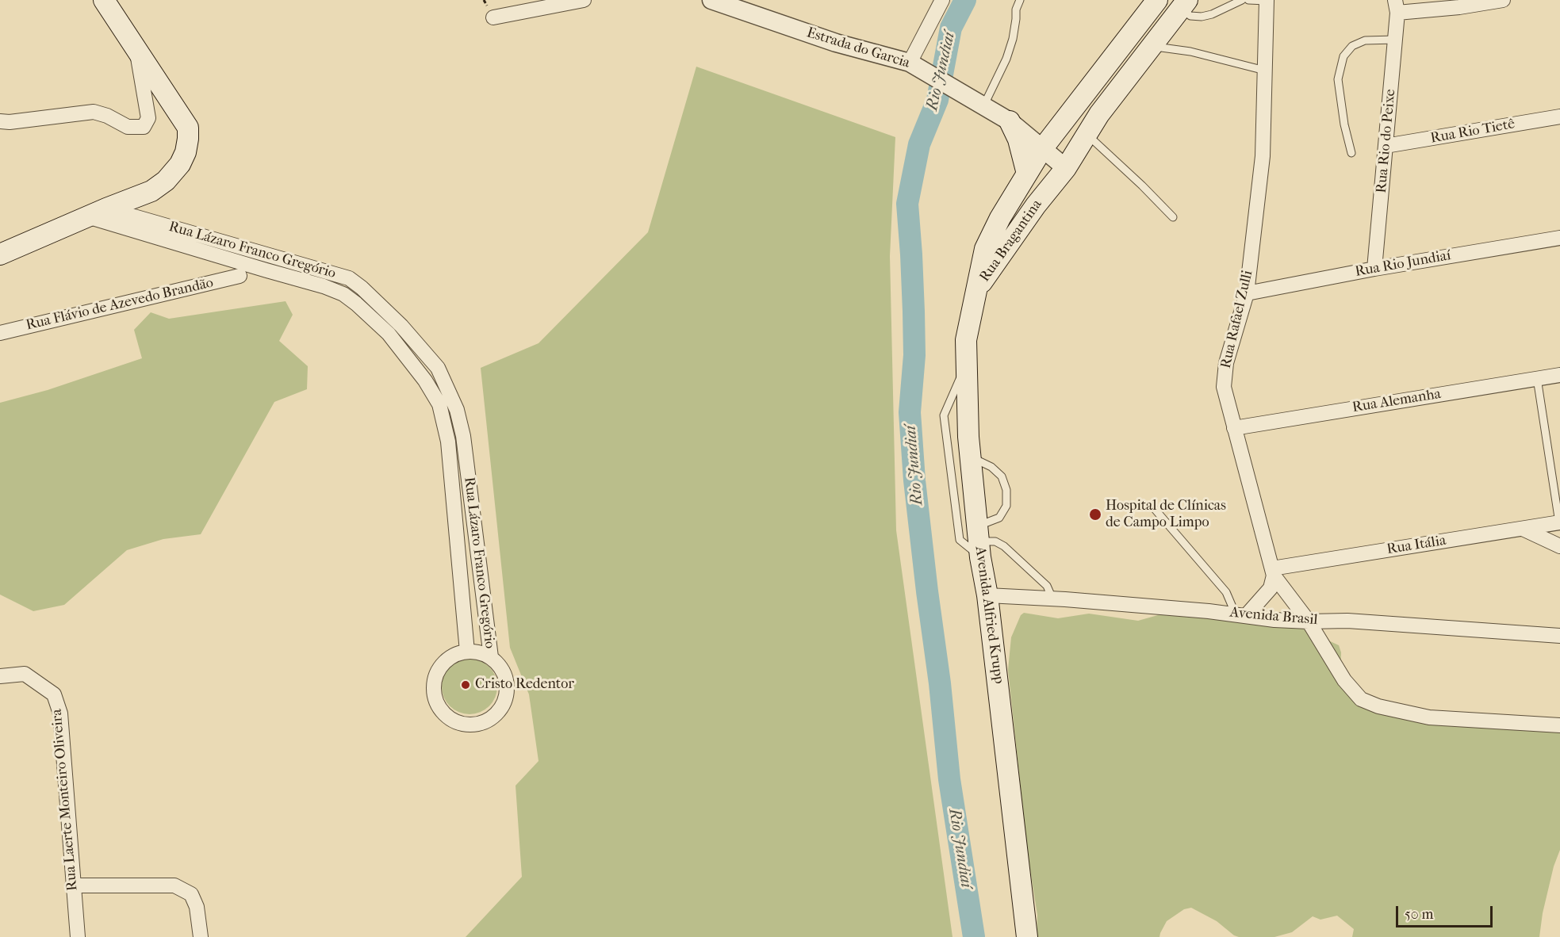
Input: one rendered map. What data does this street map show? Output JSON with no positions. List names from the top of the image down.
{
  "streets": {
    "main road": ["Rua Bragantina", "Avenida Alfried Krupp"],
    "street": [
      "Estrada do Garcia",
      "Rua Rio Tietê",
      "Rua Rio do Peixe",
      "Rua Lázaro Franco Gregório",
      "Rua Rio Jundiaí",
      "Rua Flávio de Azevedo Brandão",
      "Rua Rafael Zulli",
      "Rua Alemanha",
      "Rua Itália",
      "Avenida Brasil",
      "Rua Laerte Monteiro Oliveira"
    ]
  },
  "crossings": [
    ["Estrada do Garcia", "Rua Bragantina"],
    ["Rua Rio Tietê", "Rua Rio do Peixe"],
    ["Rua Rio do Peixe", "Rua Rio Jundiaí"],
    ["Rua Bragantina", "Avenida Alfried Krupp"],
    ["Rua Rio Jundiaí", "Rua Rafael Zulli"],
    ["Rua Rafael Zulli", "Rua Alemanha"],
    ["Rua Rafael Zulli", "Rua Itália"],
    ["Avenida Alfried Krupp", "Avenida Brasil"]
  ],
  "water": ["Rio Jundiaí"],
  "places": ["Hospital de Clínicas de Campo Limpo", "Cristo Redentor"],
  "scale_bar": "50 m"
}
